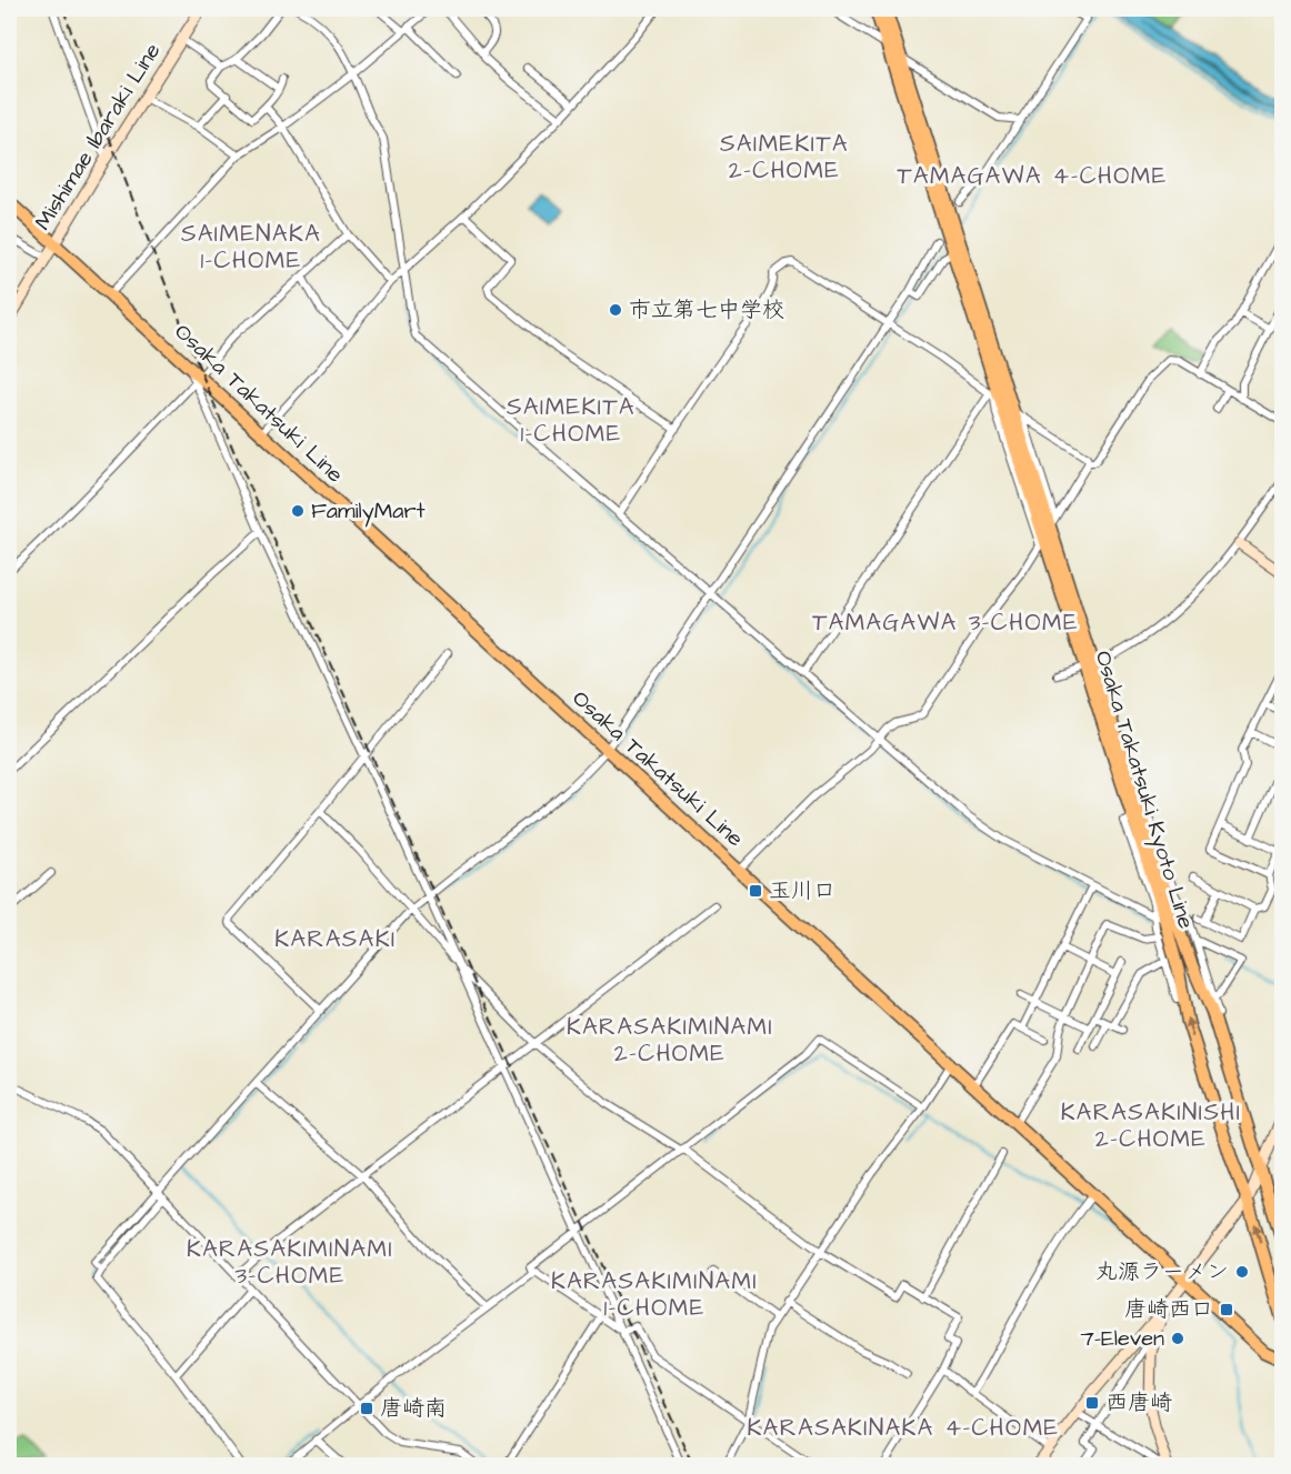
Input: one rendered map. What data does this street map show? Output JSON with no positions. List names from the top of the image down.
{
  "streets": {
    "main road": ["Mishimae Ibaraki Line", "Osaka Takatsuki Line", "Osaka Takatsuki Kyoto Line"]
  },
  "crossings": [
    ["Mishimae Ibaraki Line", "Osaka Takatsuki Line"]
  ],
  "districts": [
    "SAIMEKITA 2-CHOME",
    "TAMAGAWA 4-CHOME",
    "SAIMENAKA 1-CHOME",
    "SAIMEKITA 1-CHOME",
    "TAMAGAWA 3-CHOME",
    "KARASAKI",
    "KARASAKIMINAMI 2-CHOME",
    "KARASAKINISHI 2-CHOME",
    "KARASAKIMINAMI 3-CHOME",
    "KARASAKIMINAMI 1-CHOME",
    "KARASAKINAKA 4-CHOME"
  ],
  "places": {
    "other": [
      "市立第七中学校",
      "FamilyMart",
      "丸源ラーメン",
      "7-Eleven"
    ],
    "transit": [
      "玉川口",
      "唐崎西口",
      "西唐崎",
      "唐崎南"
    ]
  }
}
